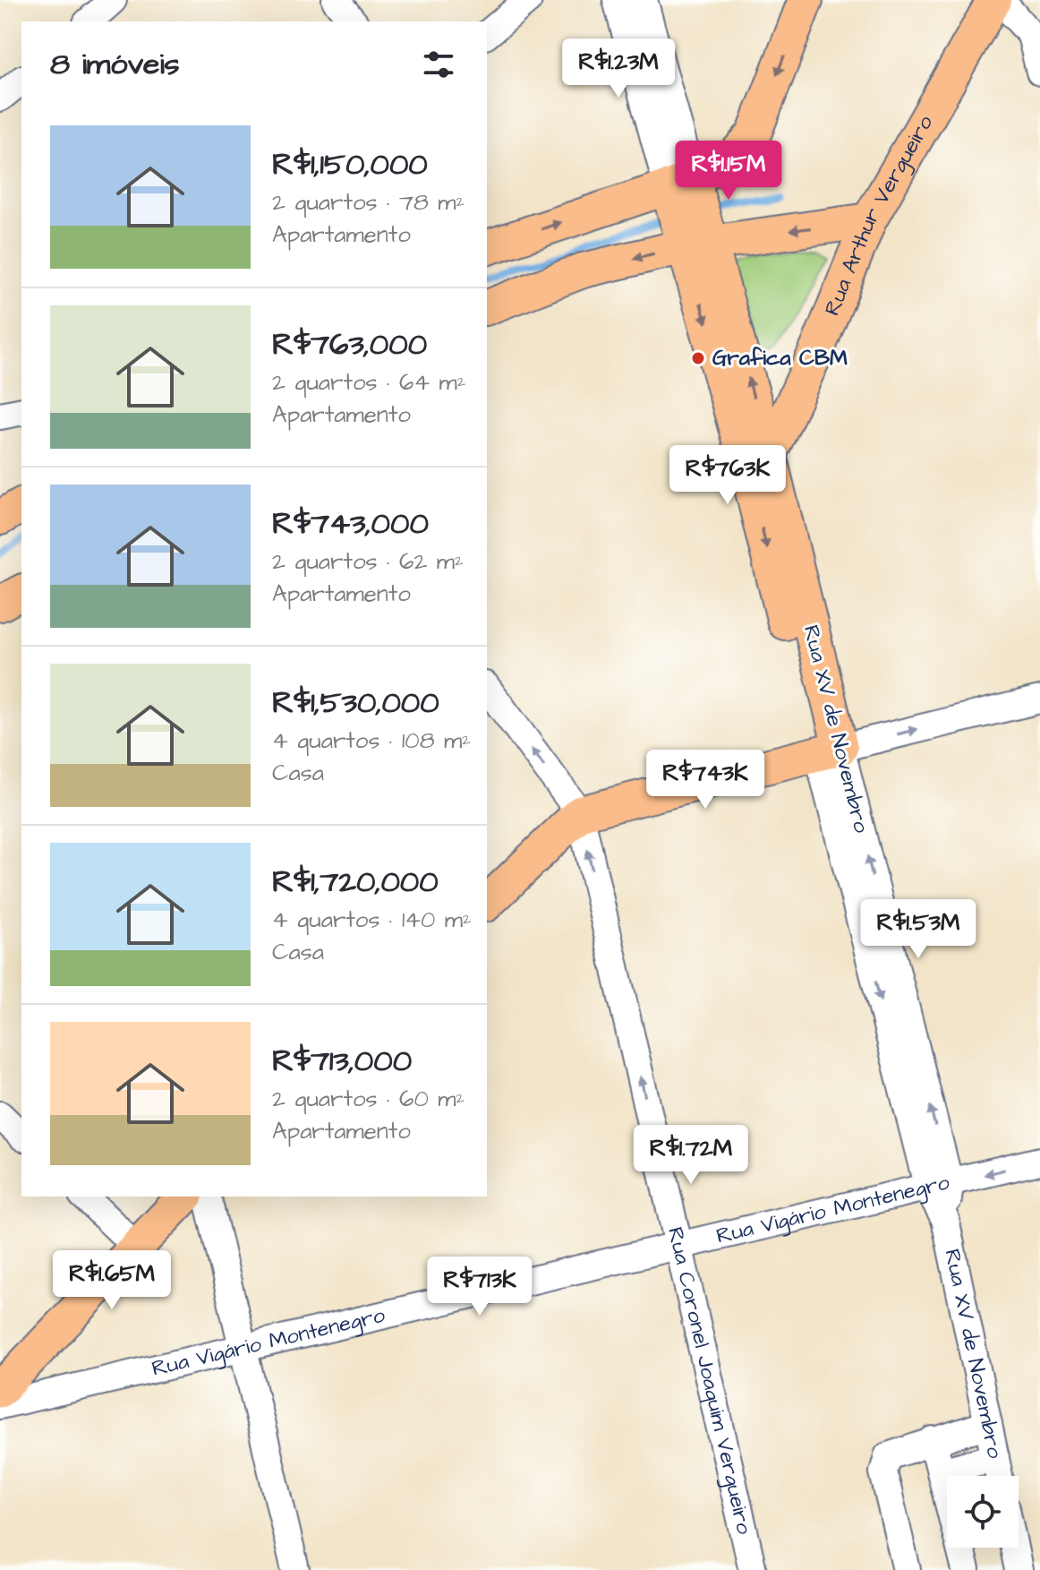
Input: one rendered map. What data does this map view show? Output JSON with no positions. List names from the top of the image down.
{
  "streets": {
    "main road": ["Rua Arthur Vergueiro", "Rua XV de Novembro"],
    "street": ["Rua Vigário Montenegro", "Rua Coronel Joaquim Vergueiro"]
  },
  "crossings": [
    ["Rua Arthur Vergueiro", "Rua XV de Novembro"],
    ["Rua XV de Novembro", "Rua Vigário Montenegro"],
    ["Rua Vigário Montenegro", "Rua Coronel Joaquim Vergueiro"]
  ],
  "one_way": ["Rua Coronel Joaquim Vergueiro"],
  "places": ["Grafica CBM"],
  "page": {
    "heading": "8 imóveis",
    "price": [
      "R$1.23M",
      "R$1.15M",
      "R$763K",
      "R$743K",
      "R$1.53M",
      "R$1.72M",
      "R$1.65M",
      "R$713K"
    ],
    "list": [
      {
        "name": "R$1,150,000",
        "note": "2 quartos · 78 m² · Apartamento"
      },
      {
        "name": "R$763,000",
        "note": "2 quartos · 64 m² · Apartamento"
      },
      {
        "name": "R$743,000",
        "note": "2 quartos · 62 m² · Apartamento"
      },
      {
        "name": "R$1,530,000",
        "note": "4 quartos · 108 m² · Casa"
      },
      {
        "name": "R$1,720,000",
        "note": "4 quartos · 140 m² · Casa"
      },
      {
        "name": "R$713,000",
        "note": "2 quartos · 60 m² · Apartamento"
      }
    ]
  }
}
